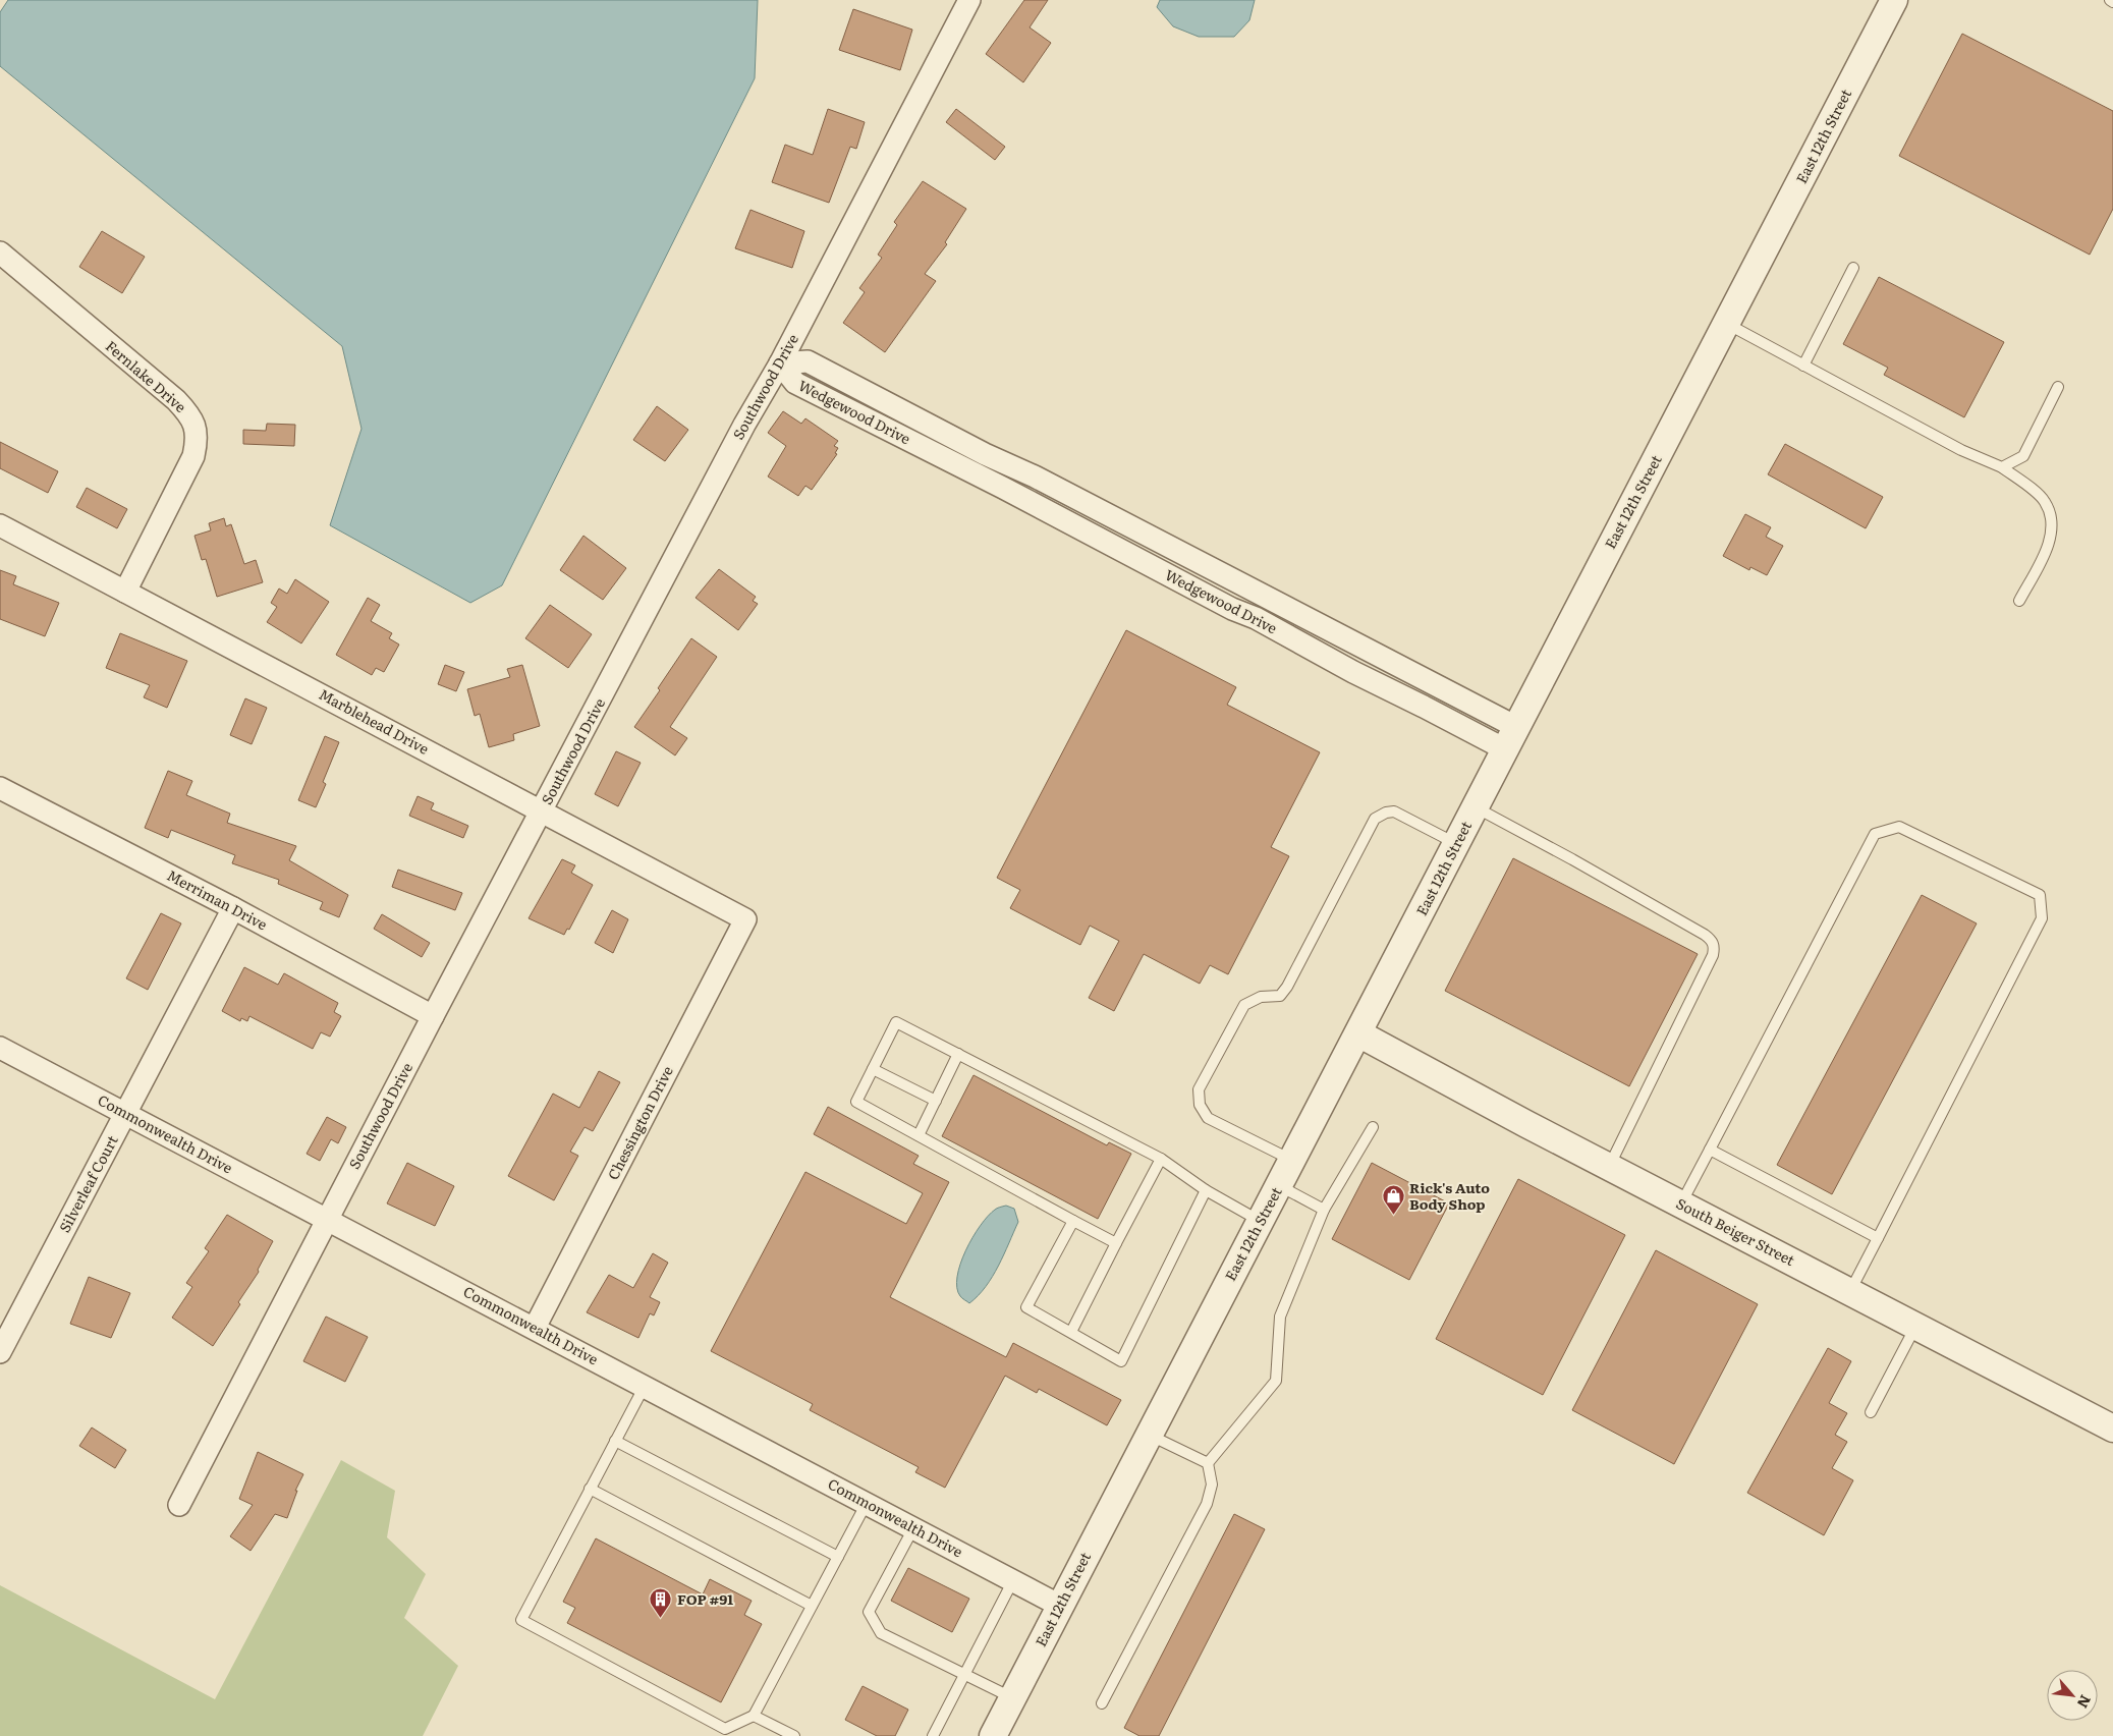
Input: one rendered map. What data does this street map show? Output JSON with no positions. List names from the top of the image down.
{
  "streets": {
    "street": [
      "East 12th Street",
      "Fernlake Drive",
      "Southwood Drive",
      "Wedgewood Drive",
      "Marblehead Drive",
      "Merriman Drive",
      "Chessington Drive",
      "Commonwealth Drive",
      "Silverleaf Court",
      "South Beiger Street"
    ]
  },
  "crossings": [
    ["East 12th Street", "Wedgewood Drive"],
    ["East 12th Street", "Commonwealth Drive"],
    ["East 12th Street", "South Beiger Street"],
    ["Fernlake Drive", "Marblehead Drive"],
    ["Southwood Drive", "Wedgewood Drive"],
    ["Southwood Drive", "Marblehead Drive"],
    ["Southwood Drive", "Merriman Drive"],
    ["Southwood Drive", "Commonwealth Drive"],
    ["Marblehead Drive", "Chessington Drive"],
    ["Merriman Drive", "Silverleaf Court"],
    ["Chessington Drive", "Commonwealth Drive"],
    ["Commonwealth Drive", "Silverleaf Court"]
  ],
  "places": {
    "shop": ["Rick's Auto Body Shop"],
    "building": ["FOP #91"]
  },
  "north": "bottom right"
}
